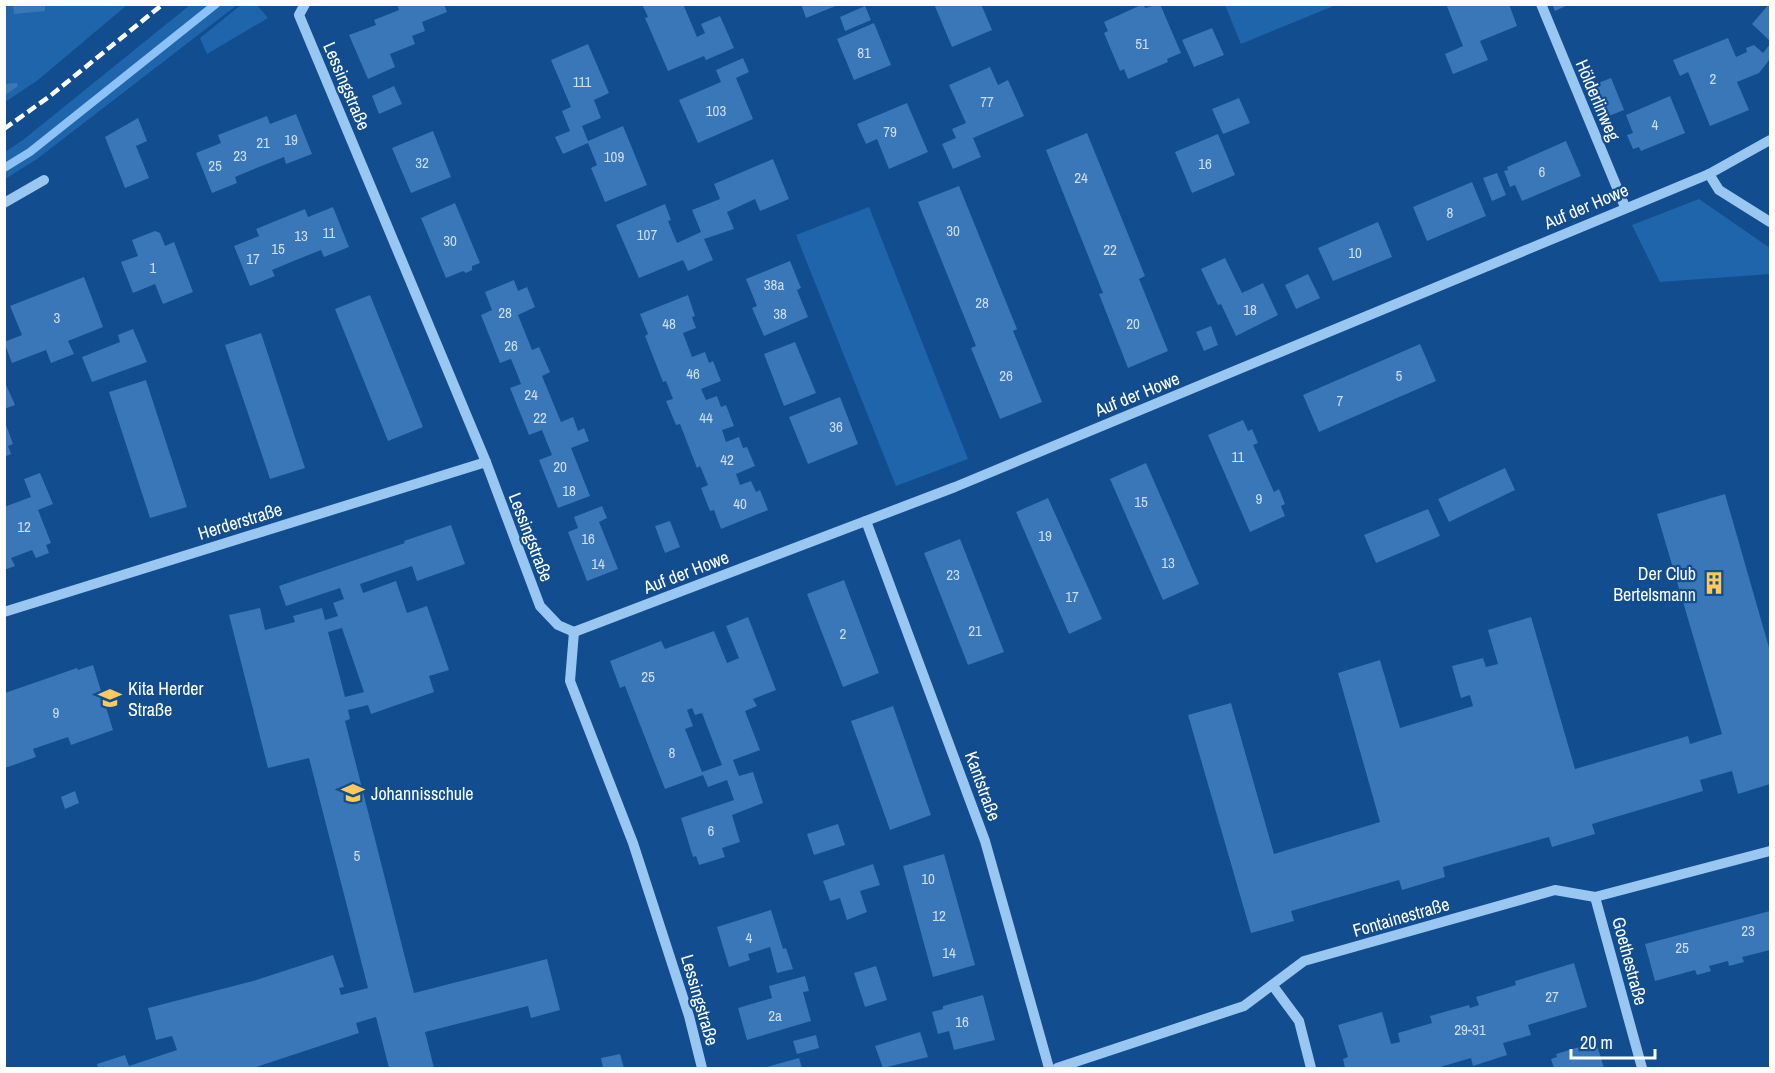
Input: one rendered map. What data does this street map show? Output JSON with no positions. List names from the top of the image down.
{
  "streets": {
    "street": [
      "Lessingstraße",
      "Hölderlinweg",
      "Auf der Howe",
      "Herderstraße",
      "Kantstraße",
      "Fontainestraße",
      "Goethestraße"
    ]
  },
  "crossings": [
    ["Lessingstraße", "Auf der Howe"],
    ["Lessingstraße", "Herderstraße"],
    ["Hölderlinweg", "Auf der Howe"],
    ["Auf der Howe", "Kantstraße"],
    ["Fontainestraße", "Goethestraße"]
  ],
  "places": {
    "building": ["Der Club Bertelsmann"],
    "school or university": ["Kita Herder Straße", "Johannisschule"]
  },
  "house_numbers": [
    "51",
    "81",
    "2",
    "111",
    "77",
    "103",
    "4",
    "79",
    "19",
    "21",
    "23",
    "109",
    "32",
    "16",
    "25",
    "6",
    "24",
    "8",
    "30",
    "11",
    "107",
    "13",
    "30",
    "15",
    "22",
    "10",
    "17",
    "1",
    "38a",
    "28",
    "18",
    "28",
    "38",
    "3",
    "48",
    "20",
    "26",
    "46",
    "26",
    "5",
    "24",
    "7",
    "22",
    "44",
    "36",
    "11",
    "42",
    "20",
    "18",
    "9",
    "15",
    "40",
    "12",
    "19",
    "16",
    "13",
    "14",
    "23",
    "17",
    "21",
    "2",
    "25",
    "9",
    "8",
    "6",
    "5",
    "10",
    "12",
    "23",
    "4",
    "25",
    "14",
    "27",
    "2a",
    "16",
    "29-31"
  ],
  "scale_bar": "20 m"
}
